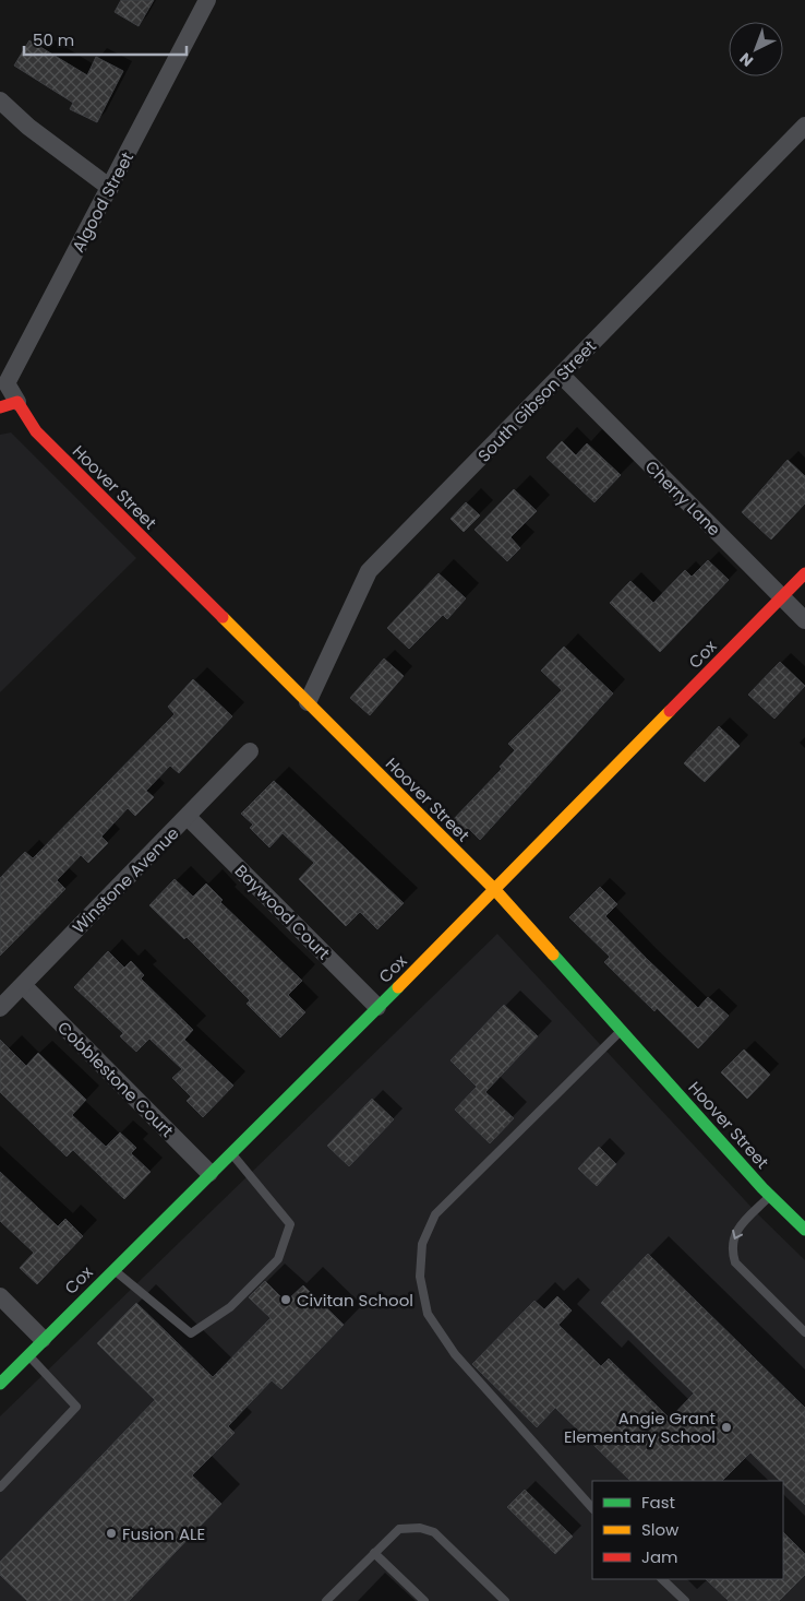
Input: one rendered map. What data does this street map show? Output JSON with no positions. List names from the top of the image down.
{
  "streets": {
    "street": [
      "Algood Street",
      "South Gibson Street",
      "Hoover Street",
      "Cherry Lane",
      "Cox",
      "Winstone Avenue",
      "Baywood Court",
      "Cobblestone Court"
    ]
  },
  "crossings": [
    ["Algood Street", "Hoover Street"],
    ["South Gibson Street", "Hoover Street"],
    ["South Gibson Street", "Cherry Lane"],
    ["Hoover Street", "Cox"],
    ["Cherry Lane", "Cox"],
    ["Cox", "Baywood Court"],
    ["Cox", "Cobblestone Court"],
    ["Winstone Avenue", "Baywood Court"],
    ["Winstone Avenue", "Cobblestone Court"]
  ],
  "places": ["Civitan School", "Angie Grant Elementary School", "Fusion ALE"],
  "legend": ["Fast", "Slow", "Jam"],
  "scale_bar": "50 m",
  "north": "bottom left"
}
